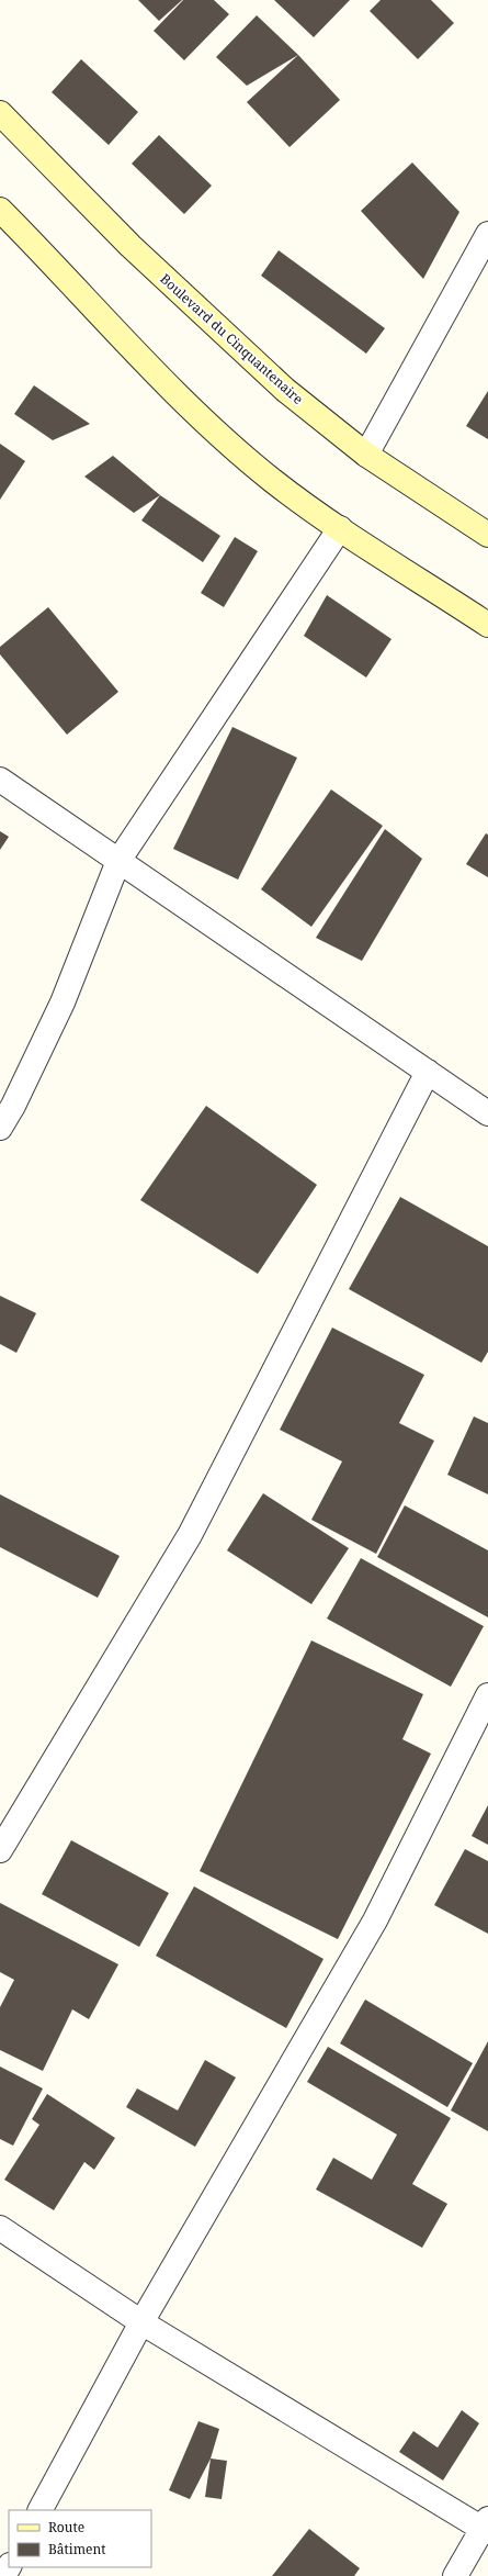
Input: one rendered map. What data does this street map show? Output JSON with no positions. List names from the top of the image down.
{
  "streets": {
    "main road": ["Boulevard du Cinquantenaire"]
  },
  "legend": ["Route", "Bâtiment"]
}
